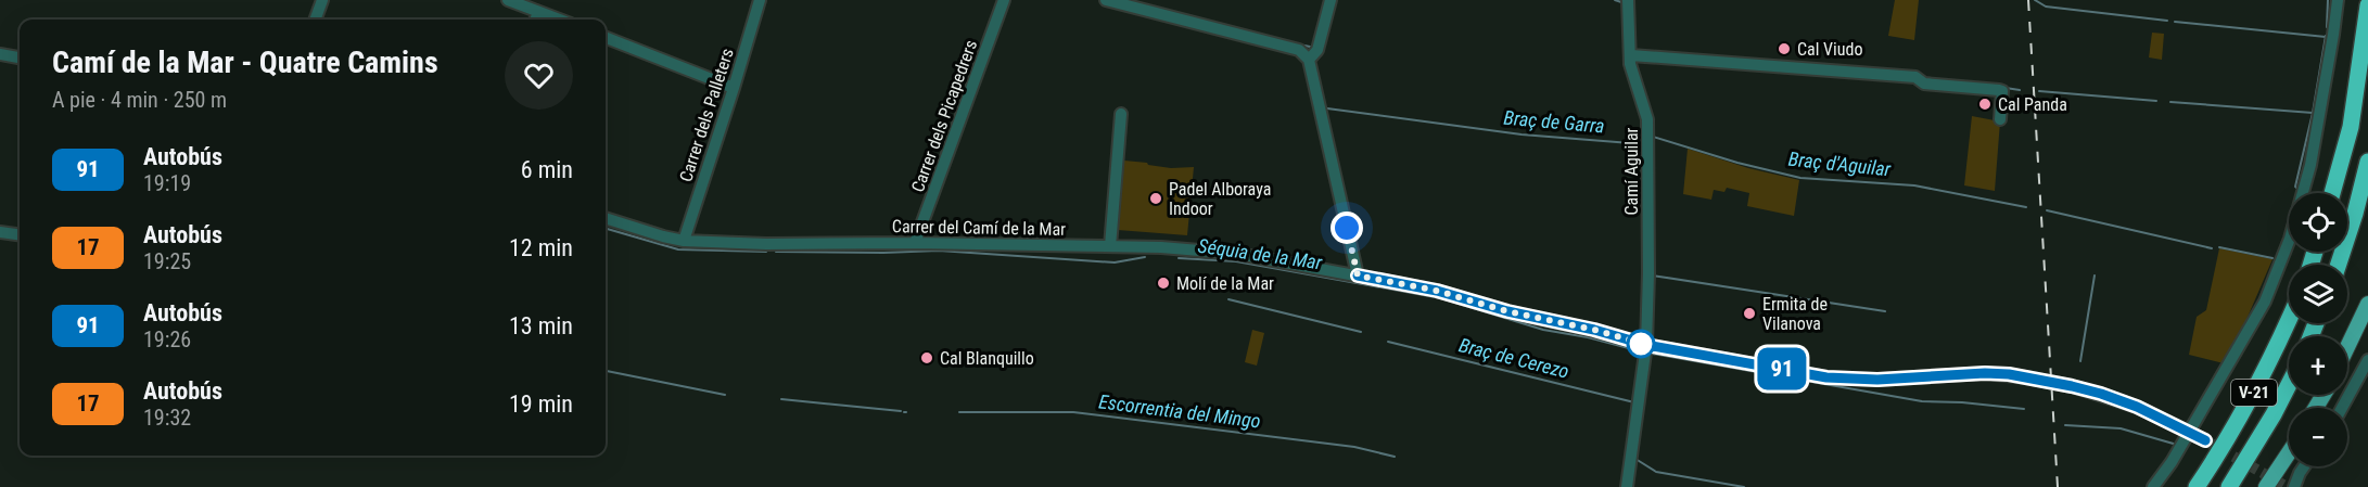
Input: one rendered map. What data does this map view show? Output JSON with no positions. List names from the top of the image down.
{
  "streets": {
    "highway": ["V-21"],
    "street": [
      "Carrer dels Palleters",
      "Carrer dels Picapedrers",
      "Camí Aguilar",
      "Carrer del Camí de la Mar"
    ]
  },
  "crossings": [
    ["Carrer dels Palleters", "Carrer del Camí de la Mar"],
    ["Carrer dels Picapedrers", "Carrer del Camí de la Mar"],
    ["Camí Aguilar", "Carrer del Camí de la Mar"]
  ],
  "water": [
    "Braç de Garra",
    "Braç d'Aguilar",
    "Séquia de la Mar",
    "Braç de Cerezo",
    "Escorrentia del Mingo"
  ],
  "places": [
    "Cal Viudo",
    "Cal Panda",
    "Padel Alboraya Indoor",
    "Molí de la Mar",
    "Ermita de Vilanova",
    "Cal Blanquillo"
  ],
  "lines": ["bus line 91"],
  "page": {
    "on_map": "91",
    "heading": ["Camí de la Mar - Quatre Camins", "A pie · 4 min · 250 m"],
    "list": [
      {
        "mark": "91",
        "name": "Autobús",
        "note": "19:19",
        "value": "6 min"
      },
      {
        "mark": "17",
        "name": "Autobús",
        "note": "19:25",
        "value": "12 min"
      },
      {
        "mark": "91",
        "name": "Autobús",
        "note": "19:26",
        "value": "13 min"
      },
      {
        "mark": "17",
        "name": "Autobús",
        "note": "19:32",
        "value": "19 min"
      }
    ],
    "map_buttons": ["+", "−"]
  }
}
